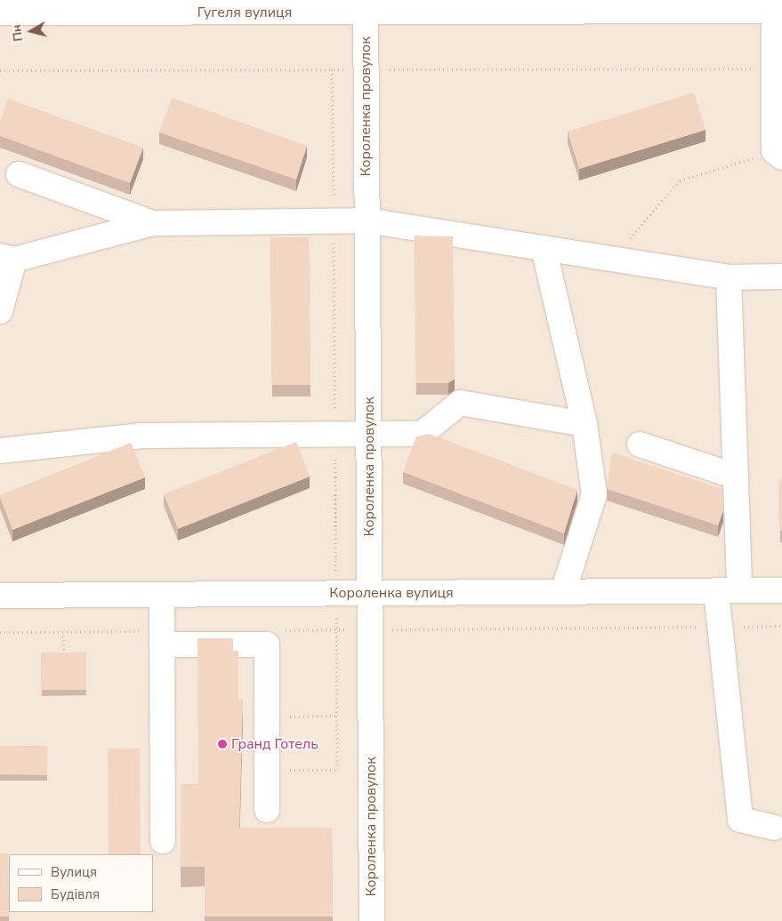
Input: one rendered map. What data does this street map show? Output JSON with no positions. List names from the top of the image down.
{
  "streets": {
    "street": ["Гугеля вулиця", "Короленка провулок", "Короленка вулиця"]
  },
  "crossings": [
    ["Гугеля вулиця", "Короленка провулок"],
    ["Короленка провулок", "Короленка вулиця"]
  ],
  "places": ["Гранд Готель"],
  "legend": ["Вулиця", "Будівля"],
  "north": "left"
}
